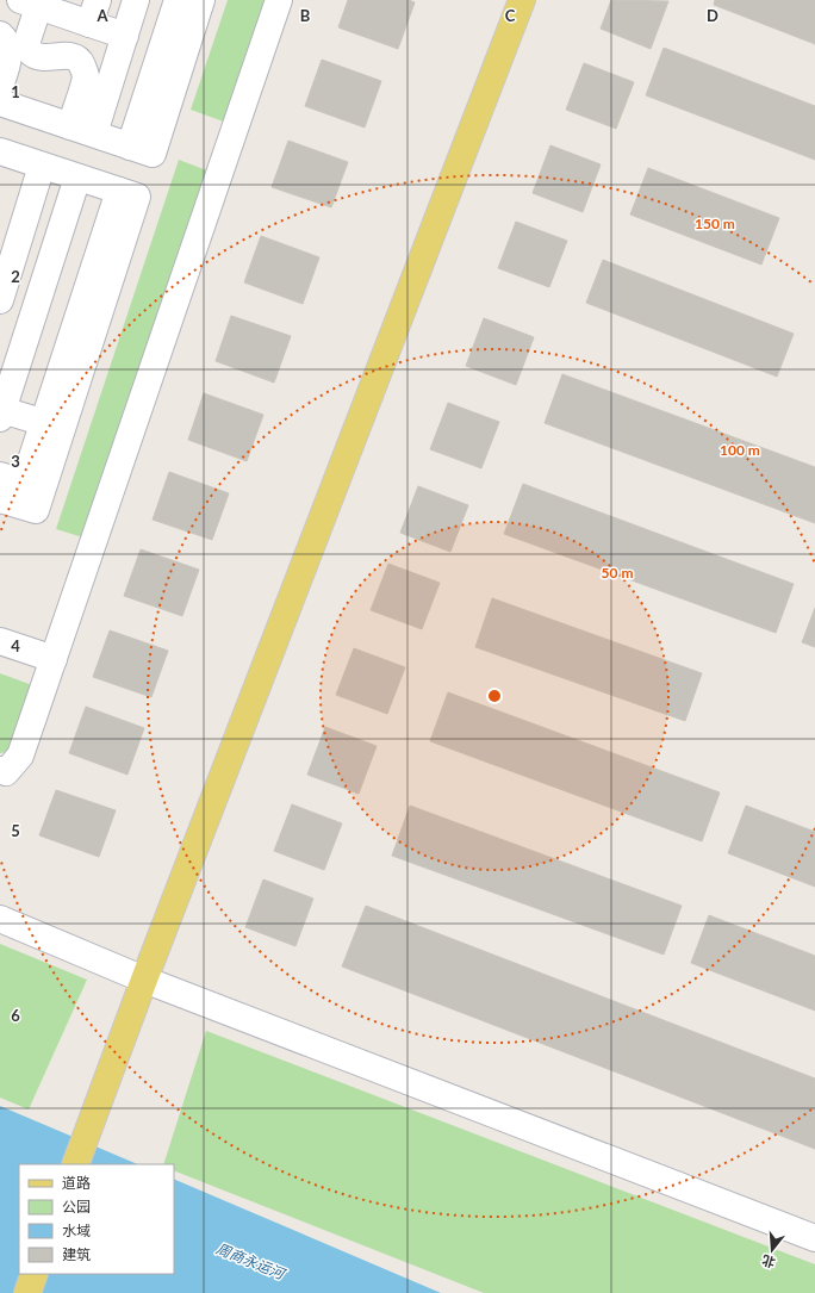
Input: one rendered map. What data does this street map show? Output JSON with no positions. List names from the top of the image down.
{
  "water": ["周商永运河"],
  "legend": [
    "道路",
    "公园",
    "水域",
    "建筑"
  ],
  "north": "bottom",
  "grid": {
    "columns": [
      "A",
      "B",
      "C",
      "D"
    ],
    "rows": [
      "1",
      "2",
      "3",
      "4",
      "5",
      "6"
    ]
  },
  "rings": ["150 m", "100 m", "50 m"]
}
